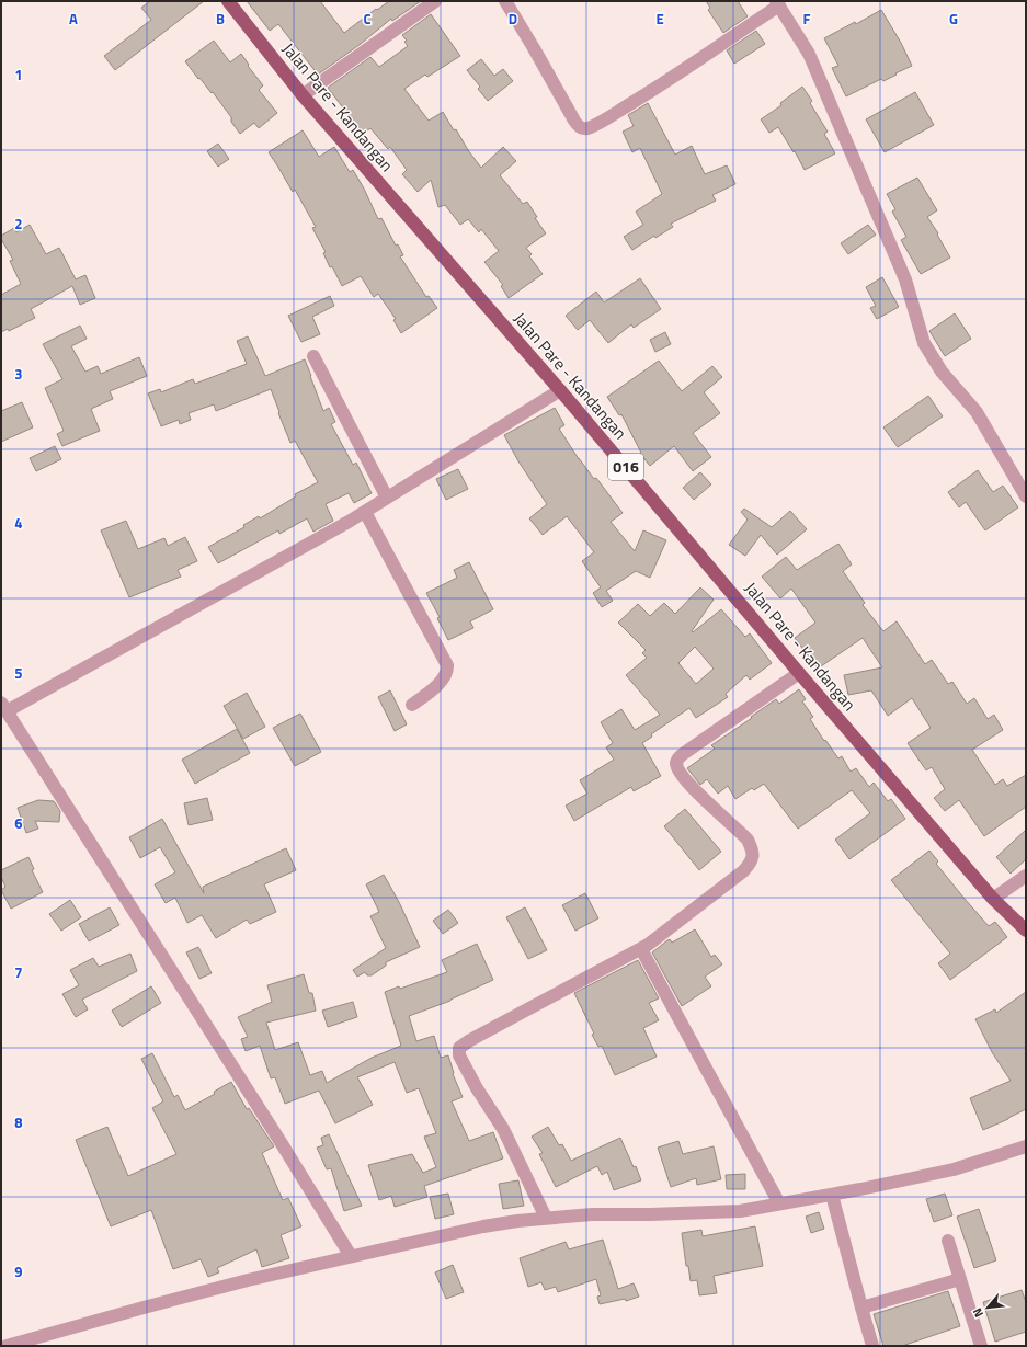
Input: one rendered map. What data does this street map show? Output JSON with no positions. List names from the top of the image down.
{
  "streets": {
    "main road": ["Jalan Pare - Kandangan", "016"]
  },
  "north": "bottom left",
  "grid": {
    "columns": [
      "A",
      "B",
      "C",
      "D",
      "E",
      "F",
      "G"
    ],
    "rows": [
      "1",
      "2",
      "3",
      "4",
      "5",
      "6",
      "7",
      "8",
      "9"
    ]
  }
}
